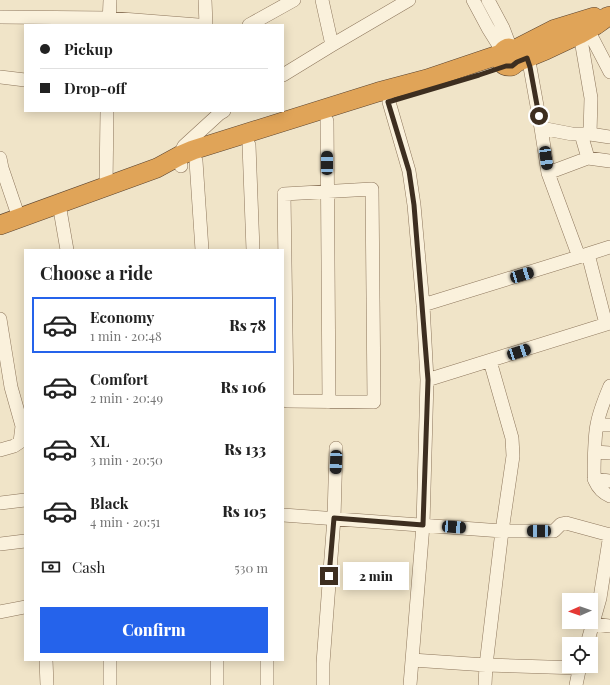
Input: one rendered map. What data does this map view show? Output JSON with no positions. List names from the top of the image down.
{
  "north": "left",
  "page": {
    "banner": ["Pickup", "Drop-off"],
    "heading": "Choose a ride",
    "list": [
      {
        "name": "Economy",
        "note": "1 min · 20:48",
        "value": "Rs 78"
      },
      {
        "name": "Comfort",
        "note": "2 min · 20:49",
        "value": "Rs 106"
      },
      {
        "name": "XL",
        "note": "3 min · 20:50",
        "value": "Rs 133"
      },
      {
        "name": "Black",
        "note": "4 min · 20:51",
        "value": "Rs 105"
      }
    ],
    "pay": ["Cash", "530 m"],
    "bubble": "2 min",
    "buttons": "Confirm"
  }
}
